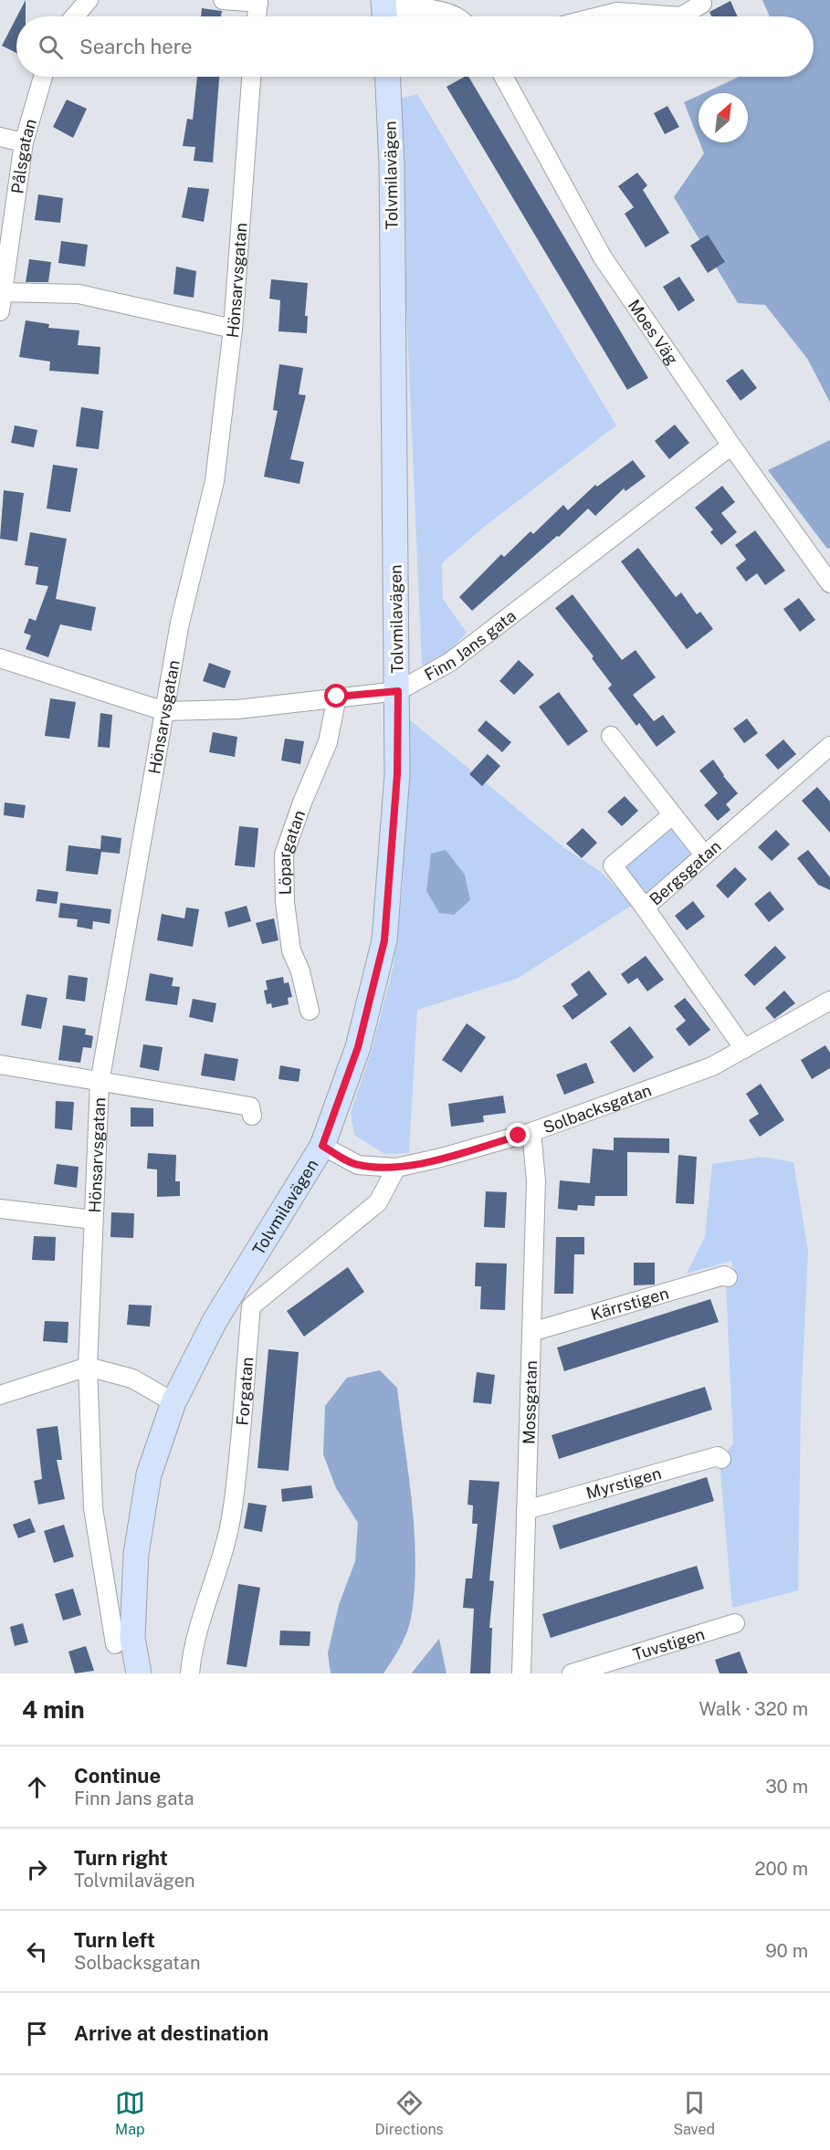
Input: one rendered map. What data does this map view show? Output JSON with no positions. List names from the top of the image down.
{
  "streets": {
    "street": [
      "Pålsgatan",
      "Tolvmilavägen",
      "Hönsarvsgatan",
      "Moes Väg",
      "Finn Jans gata",
      "Löpargatan",
      "Bergsgatan",
      "Solbacksgatan",
      "Kärrstigen",
      "Forgatan",
      "Mossgatan",
      "Myrstigen",
      "Tuvstigen"
    ]
  },
  "crossings": [
    ["Tolvmilavägen", "Finn Jans gata"],
    ["Tolvmilavägen", "Solbacksgatan"],
    ["Hönsarvsgatan", "Finn Jans gata"],
    ["Moes Väg", "Finn Jans gata"],
    ["Finn Jans gata", "Löpargatan"],
    ["Bergsgatan", "Solbacksgatan"],
    ["Solbacksgatan", "Forgatan"],
    ["Solbacksgatan", "Mossgatan"],
    ["Kärrstigen", "Mossgatan"],
    ["Mossgatan", "Myrstigen"]
  ],
  "north": "top right",
  "page": {
    "search": "Search here",
    "heading": ["4 min", "Walk · 320 m"],
    "list": [
      ["Continue", "Finn Jans gata", "30 m"],
      ["Turn right", "Tolvmilavägen", "200 m"],
      ["Turn left", "Solbacksgatan", "90 m"],
      "Arrive at destination"
    ],
    "nav": ["Map", "Directions", "Saved"]
  }
}
